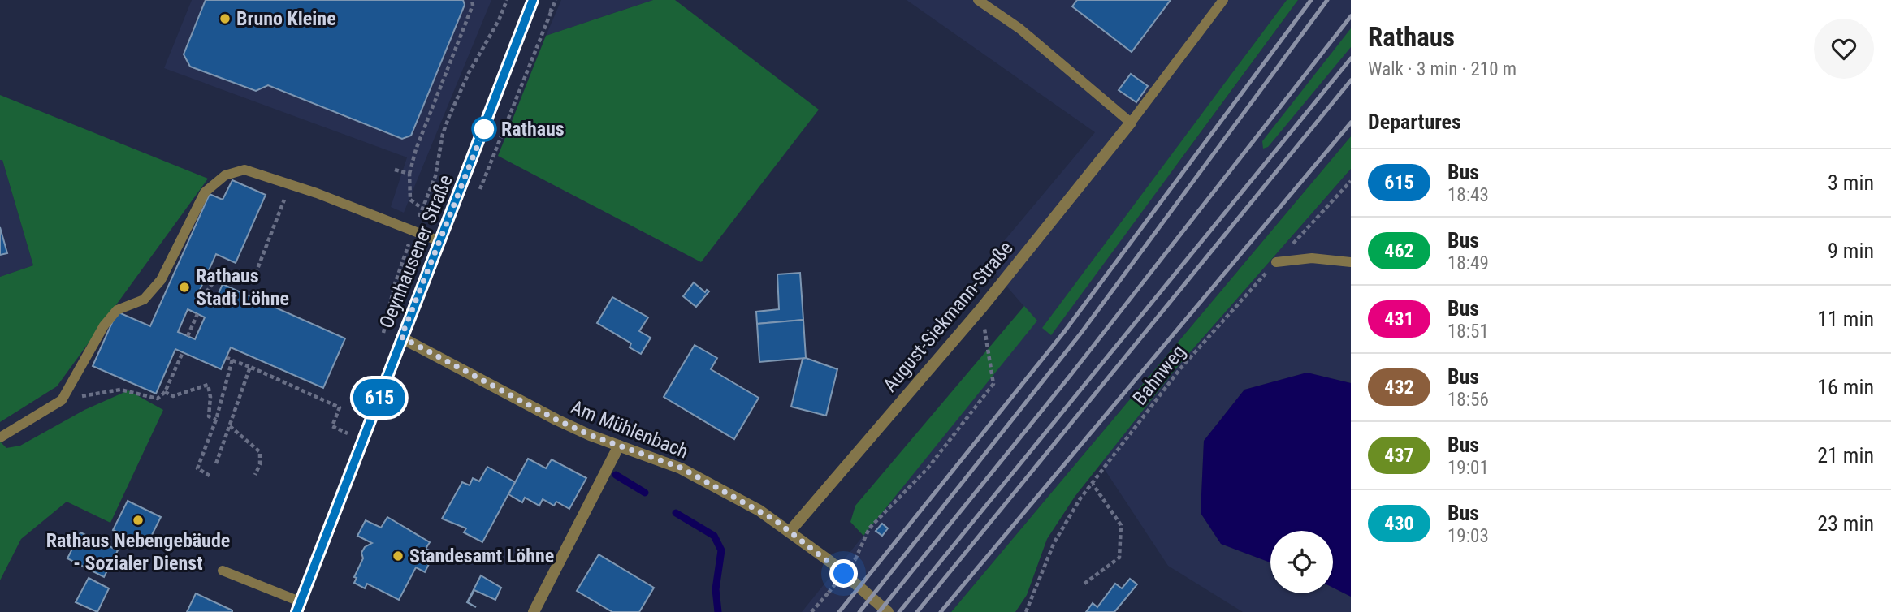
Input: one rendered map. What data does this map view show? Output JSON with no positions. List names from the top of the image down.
{
  "streets": {
    "main road": ["Oeynhausener Straße"],
    "street": ["August-Siekmann-Straße", "Am Mühlenbach"],
    "path": ["Bahnweg"]
  },
  "crossings": [
    ["Oeynhausener Straße", "Am Mühlenbach"],
    ["August-Siekmann-Straße", "Am Mühlenbach"]
  ],
  "places": [
    "Bruno Kleine",
    "Rathaus",
    "Rathaus Stadt Löhne",
    "Rathaus Nebengebäude - Sozialer Dienst",
    "Standesamt Löhne"
  ],
  "lines": ["bus line 615"],
  "page": {
    "on_map": "615",
    "heading": [
      ["Rathaus", "Walk · 3 min · 210 m"],
      "Departures"
    ],
    "list": [
      {
        "mark": "615",
        "name": "Bus",
        "note": "18:43",
        "value": "3 min"
      },
      {
        "mark": "462",
        "name": "Bus",
        "note": "18:49",
        "value": "9 min"
      },
      {
        "mark": "431",
        "name": "Bus",
        "note": "18:51",
        "value": "11 min"
      },
      {
        "mark": "432",
        "name": "Bus",
        "note": "18:56",
        "value": "16 min"
      },
      {
        "mark": "437",
        "name": "Bus",
        "note": "19:01",
        "value": "21 min"
      },
      {
        "mark": "430",
        "name": "Bus",
        "note": "19:03",
        "value": "23 min"
      }
    ]
  }
}
